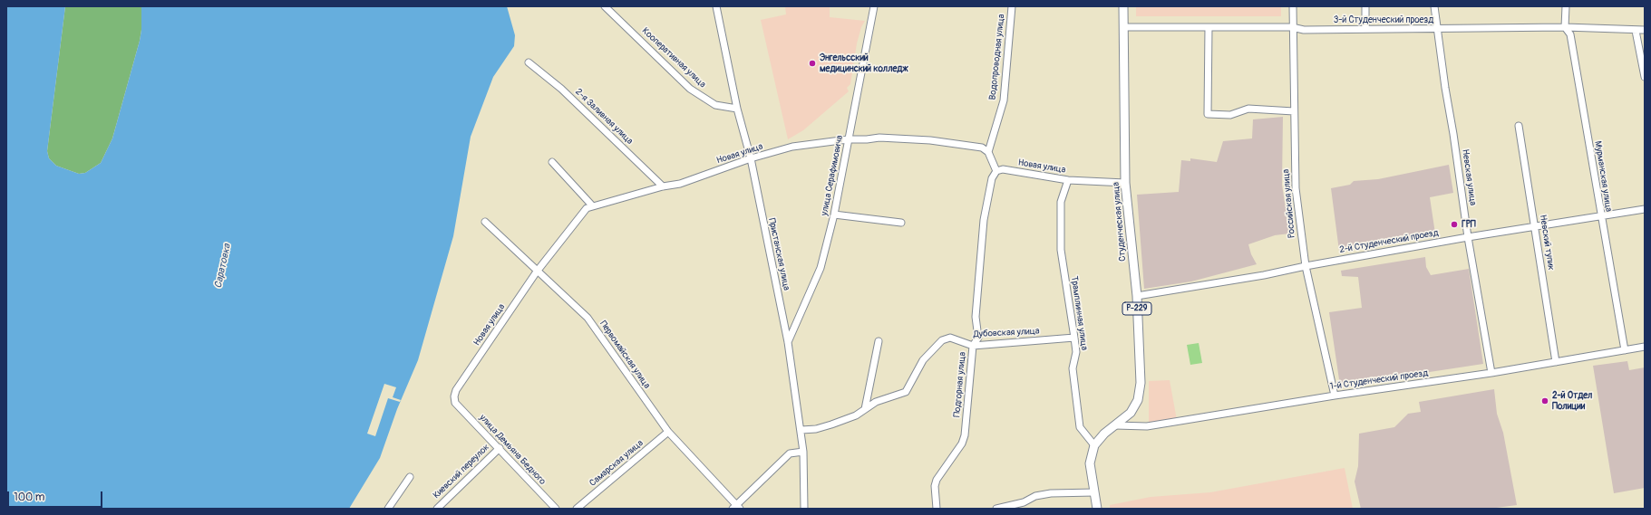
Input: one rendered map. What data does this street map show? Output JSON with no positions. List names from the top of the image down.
{
  "streets": {
    "main road": ["Студенческая улица", "Р-229"],
    "street": [
      "3-й Студенческий проезд",
      "Водопроводная улица",
      "Кооперативная улица",
      "2-я Заливная улица",
      "Новая улица",
      "улица Серафимовича",
      "Мурманская улица",
      "Невская улица",
      "Российская улица",
      "2-й Студенческий проезд",
      "Невский тупик",
      "Пристанская улица",
      "Трамплинная улица",
      "Дубовская улица",
      "Первомайская улица",
      "1-й Студенческий проезд",
      "Подгорная улица",
      "улица Демьяна Бедного",
      "Самарская улица",
      "Киевский переулок"
    ]
  },
  "crossings": [
    ["3-й Студенческий проезд", "Мурманская улица"],
    ["3-й Студенческий проезд", "Невская улица"],
    ["3-й Студенческий проезд", "Российская улица"],
    ["3-й Студенческий проезд", "Студенческая улица"],
    ["Водопроводная улица", "Новая улица"],
    ["Кооперативная улица", "Пристанская улица"],
    ["2-я Заливная улица", "Новая улица"],
    ["Новая улица", "улица Серафимовича"],
    ["Новая улица", "Студенческая улица"],
    ["Новая улица", "Пристанская улица"],
    ["Новая улица", "Трамплинная улица"],
    ["Новая улица", "Первомайская улица"],
    ["Новая улица", "Подгорная улица"],
    ["Новая улица", "улица Демьяна Бедного"],
    ["улица Серафимовича", "Пристанская улица"],
    ["Мурманская улица", "2-й Студенческий проезд"],
    ["Мурманская улица", "1-й Студенческий проезд"],
    ["Невская улица", "2-й Студенческий проезд"],
    ["Невская улица", "1-й Студенческий проезд"],
    ["Российская улица", "2-й Студенческий проезд"],
    ["Российская улица", "1-й Студенческий проезд"],
    ["Студенческая улица", "2-й Студенческий проезд"],
    ["Студенческая улица", "Р-229"],
    ["Студенческая улица", "1-й Студенческий проезд"],
    ["2-й Студенческий проезд", "Невский тупик"],
    ["Невский тупик", "1-й Студенческий проезд"],
    ["Пристанская улица", "Дубовская улица"],
    ["Р-229", "Трамплинная улица"],
    ["Р-229", "1-й Студенческий проезд"],
    ["Трамплинная улица", "Дубовская улица"],
    ["Дубовская улица", "Подгорная улица"],
    ["Первомайская улица", "Самарская улица"],
    ["улица Демьяна Бедного", "Киевский переулок"]
  ],
  "water": ["Саратовка"],
  "places": ["Энгельсский медицинский колледж", "ГРП", "2-й Отдел Полиции"],
  "scale_bar": "100 m"
}
